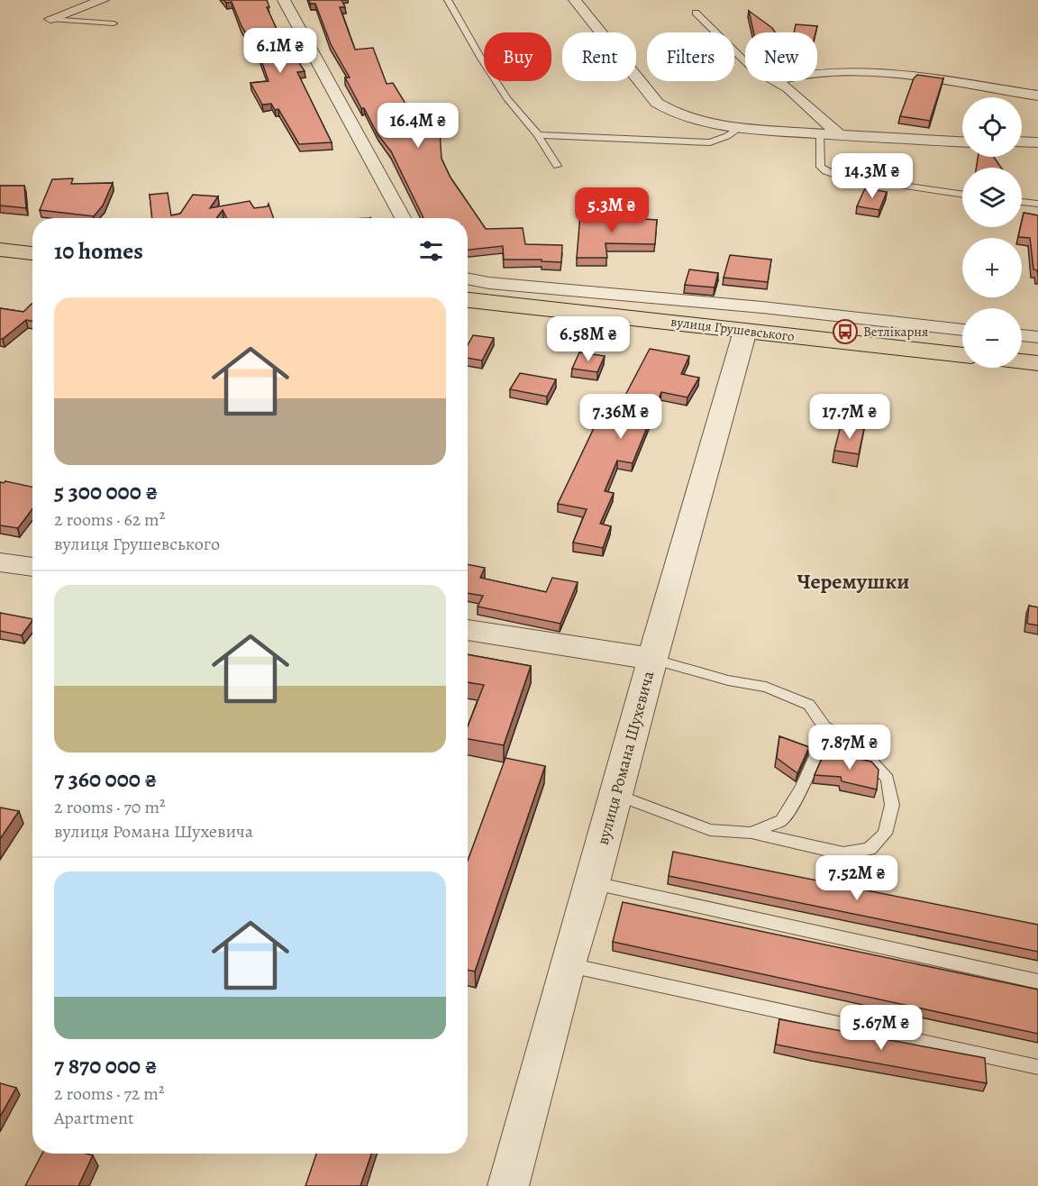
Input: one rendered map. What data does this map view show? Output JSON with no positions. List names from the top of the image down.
{
  "streets": {
    "highway": ["вулиця Грушевського"],
    "street": ["вулиця Романа Шухевича"]
  },
  "crossings": [
    ["вулиця Грушевського", "вулиця Романа Шухевича"]
  ],
  "districts": ["Черемушки"],
  "places": {
    "bus stop": ["Ветлікарня"]
  },
  "page": {
    "price": [
      "6.1M ₴",
      "16.4M ₴",
      "14.3M ₴",
      "5.3M ₴",
      "6.58M ₴",
      "7.36M ₴",
      "17.7M ₴",
      "7.87M ₴",
      "7.52M ₴",
      "5.67M ₴"
    ],
    "chip": [
      "Buy",
      "Rent",
      "Filters",
      "New"
    ],
    "map_buttons": ["+", "−"],
    "heading": "10 homes",
    "list": [
      {
        "name": "5 300 000 ₴",
        "note": "2 rooms · 62 m² · вулиця Грушевського"
      },
      {
        "name": "7 360 000 ₴",
        "note": "2 rooms · 70 m² · вулиця Романа Шухевича"
      },
      {
        "name": "7 870 000 ₴",
        "note": "2 rooms · 72 m² · Apartment"
      }
    ]
  }
}
